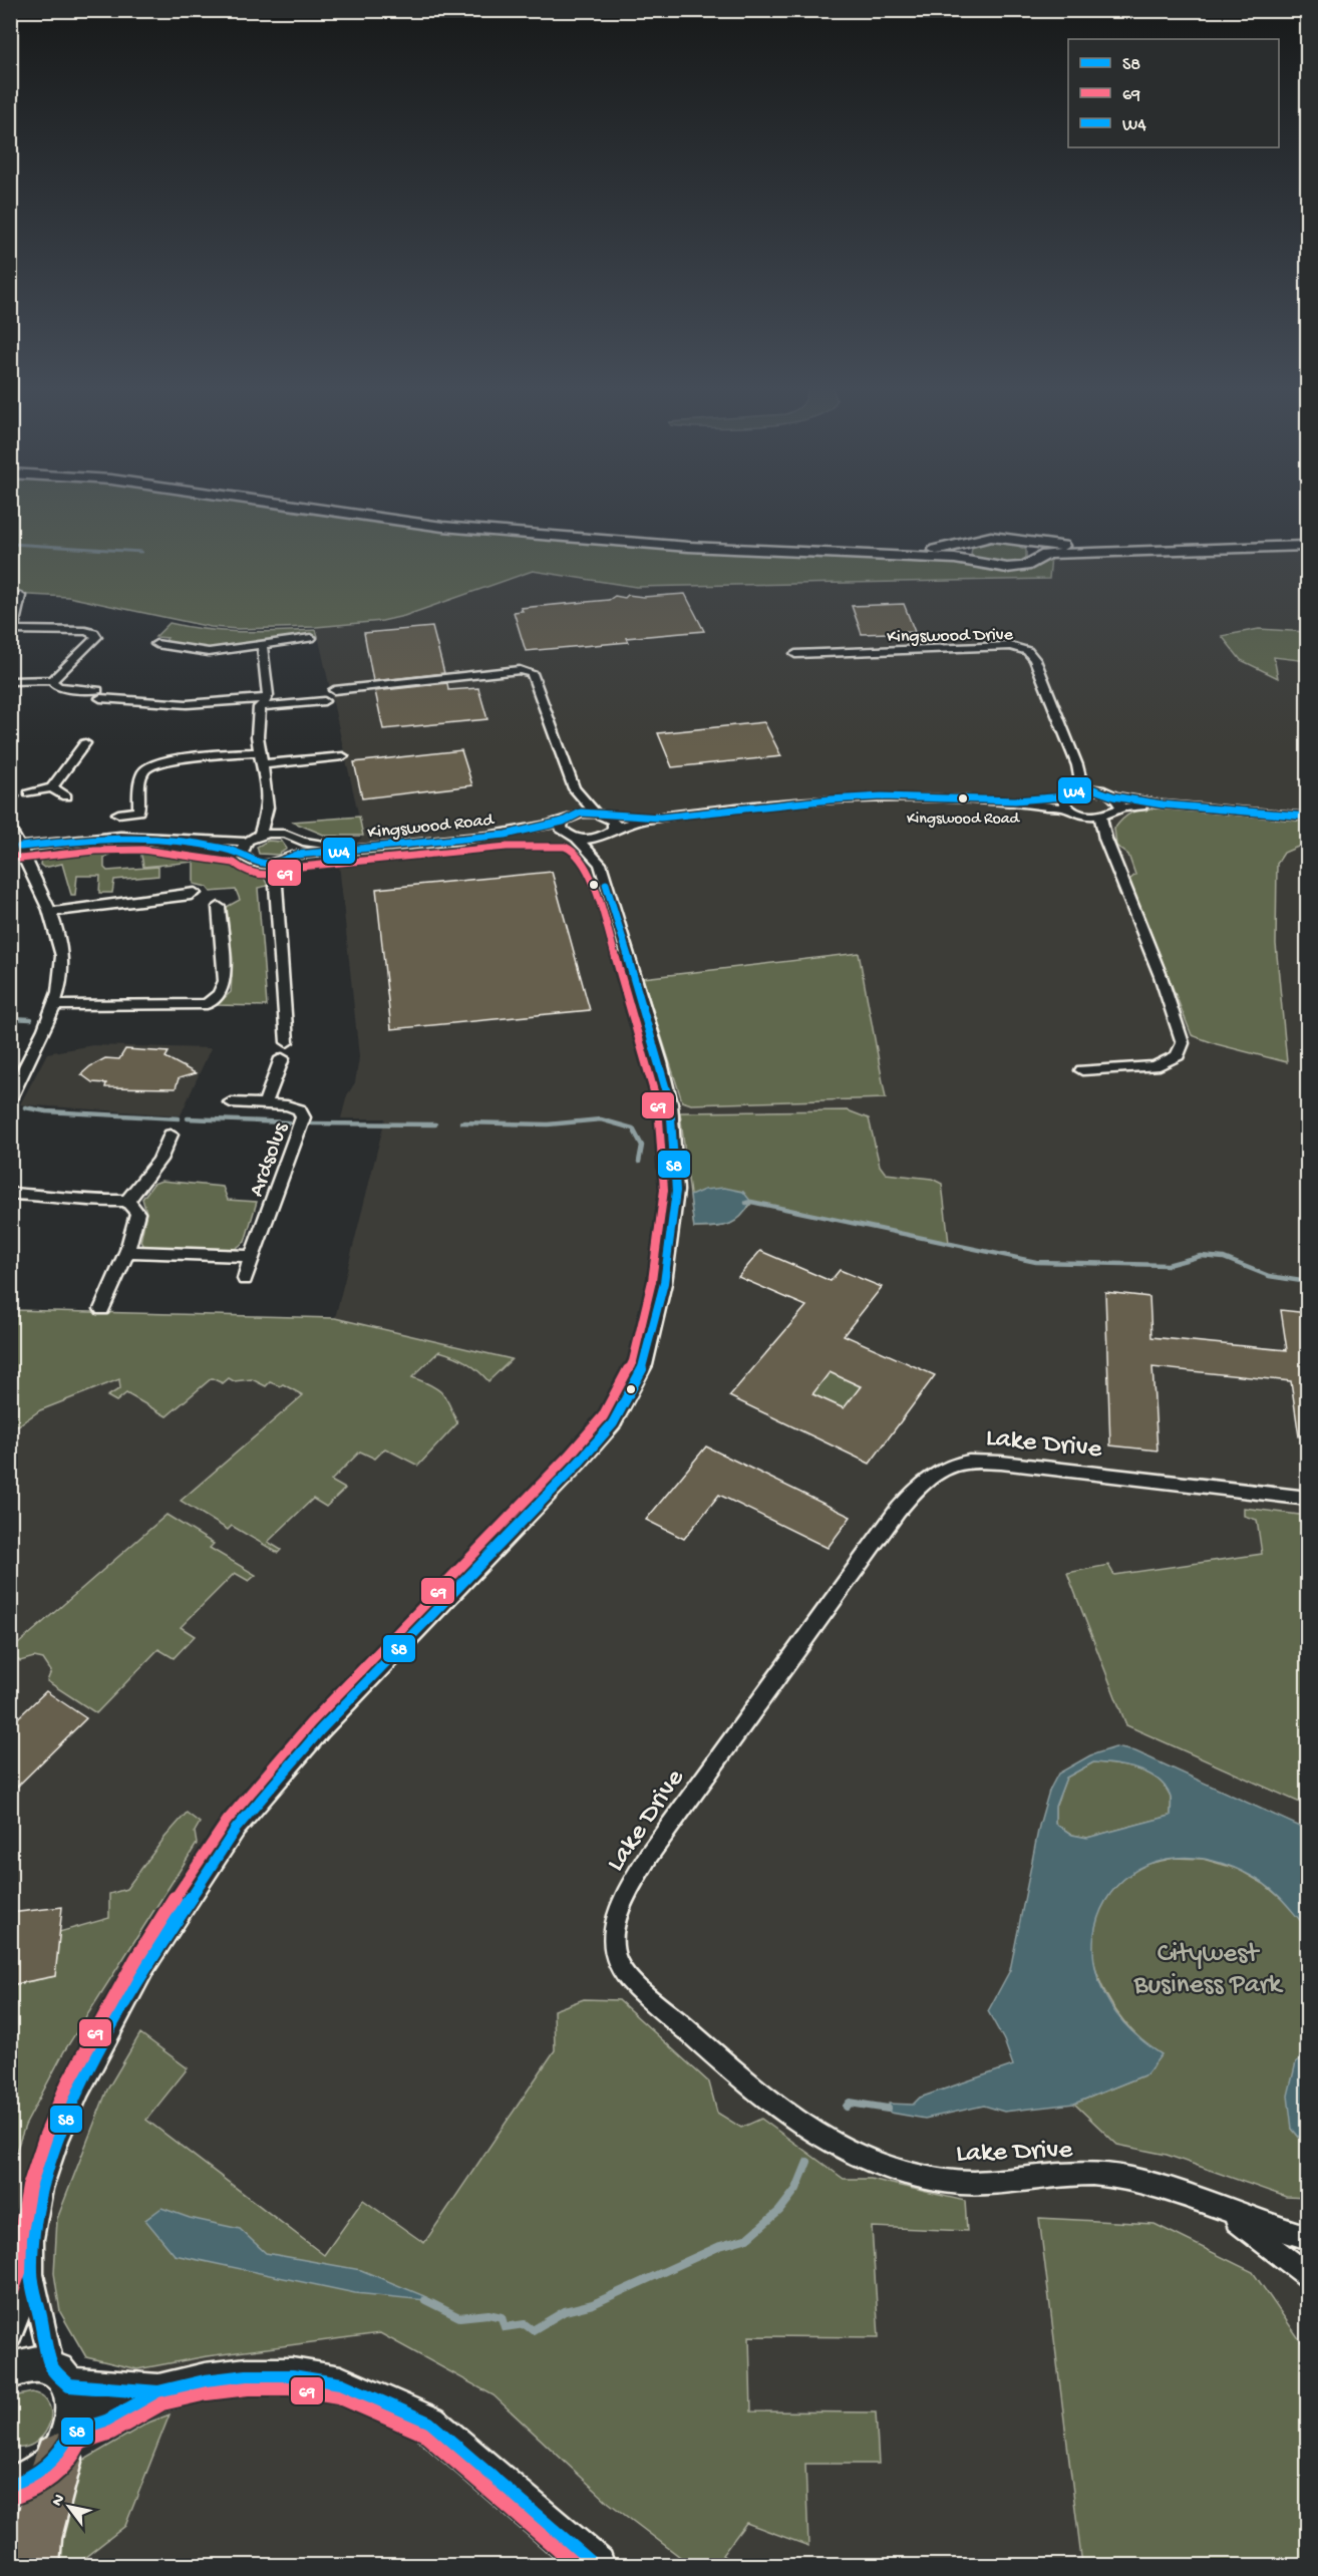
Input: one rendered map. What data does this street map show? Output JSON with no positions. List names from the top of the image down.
{
  "streets": {
    "street": [
      "Kingswood Drive",
      "Kingswood Road",
      "Ardsolus",
      "Lake Drive"
    ]
  },
  "parks": ["Citywest Business Park"],
  "places": ["Kingswood Road"],
  "lines": ["transit line W4", "transit line 69", "transit line S8"],
  "legend": ["S8", "69", "W4"],
  "north": "top left"
}
